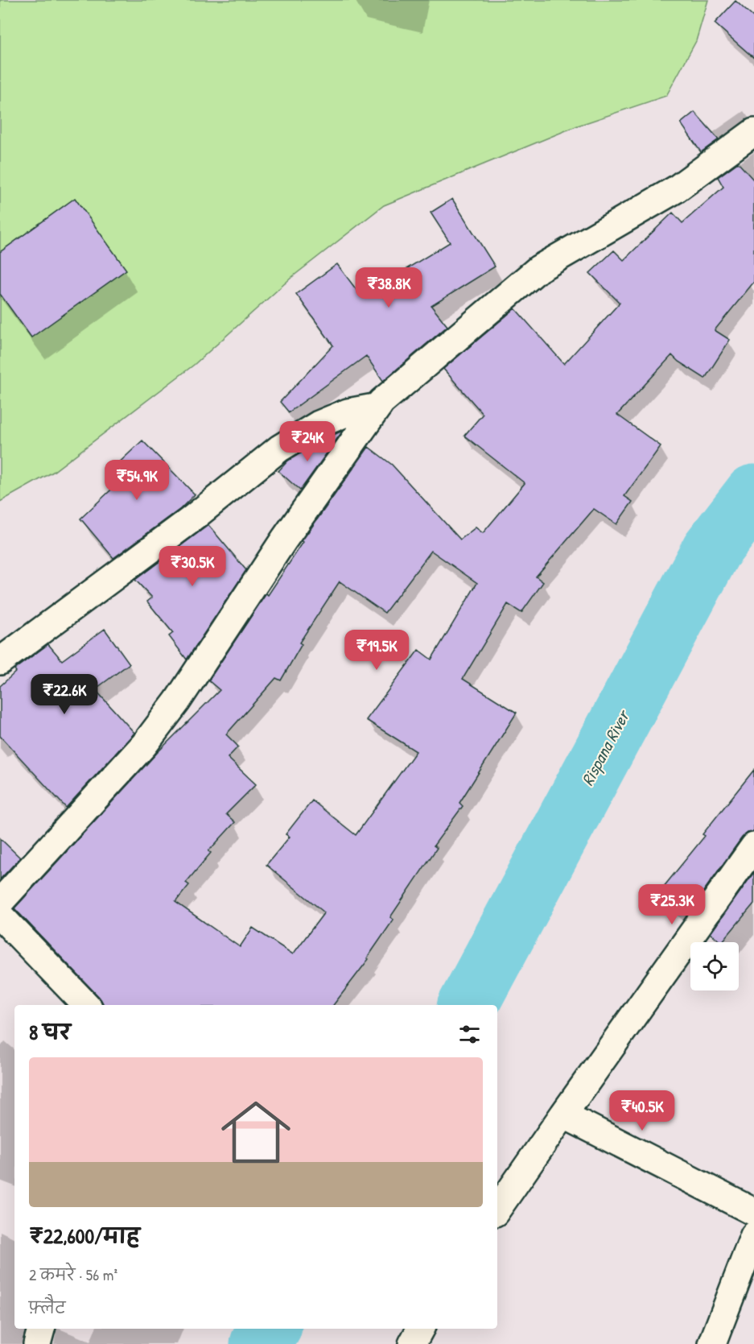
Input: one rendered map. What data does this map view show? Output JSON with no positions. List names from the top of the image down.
{
  "water": ["Rispana River"],
  "page": {
    "price": [
      "₹38.8K",
      "₹24K",
      "₹54.9K",
      "₹30.5K",
      "₹19.5K",
      "₹22.6K",
      "₹25.3K",
      "₹40.5K"
    ],
    "heading": "8 घर",
    "list": [
      {
        "name": "₹22,600/माह",
        "note": "2 कमरे · 56 m² · फ़्लैट"
      }
    ]
  }
}
